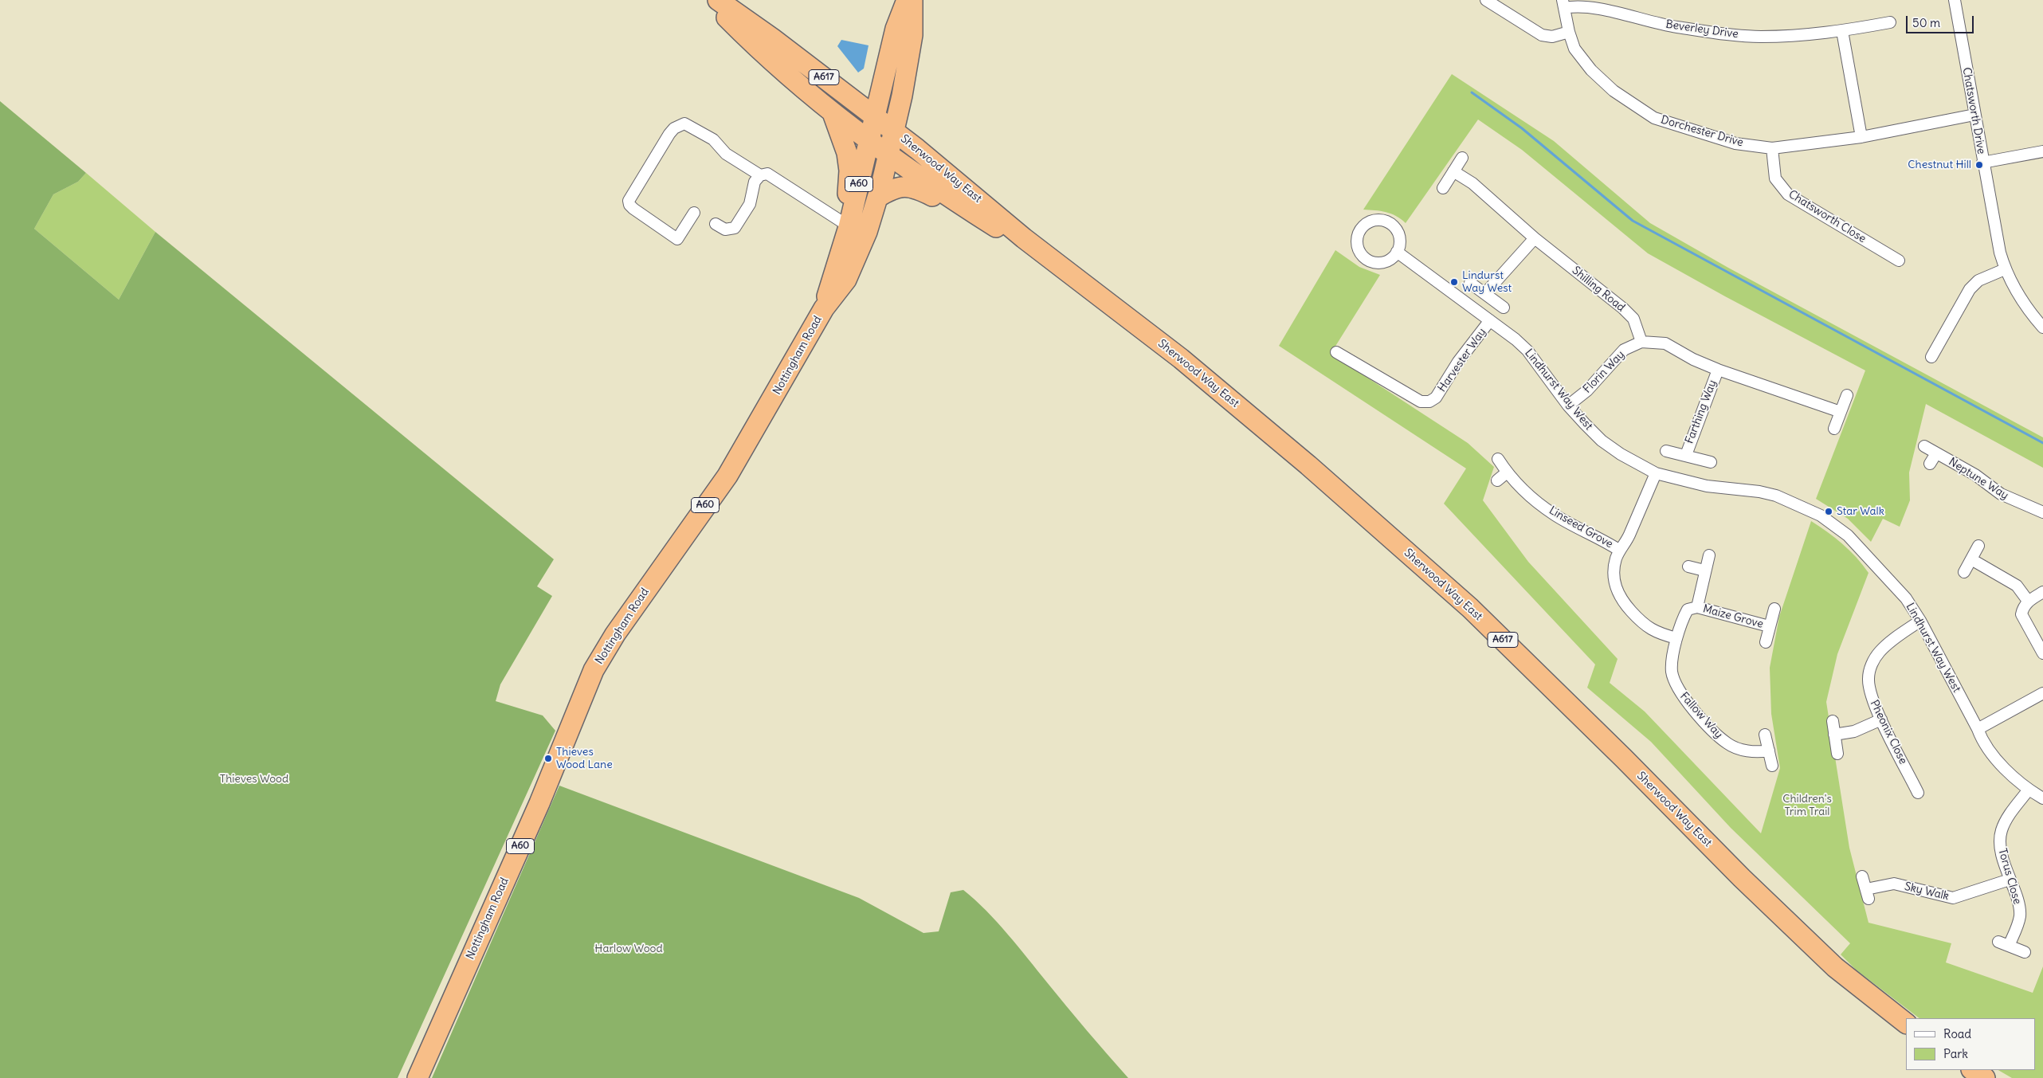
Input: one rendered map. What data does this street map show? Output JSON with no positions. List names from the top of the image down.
{
  "streets": {
    "highway": [
      "A617",
      "Sherwood Way East",
      "A60",
      "Nottingham Road"
    ],
    "street": [
      "Beverley Drive",
      "Chatsworth Drive",
      "Dorchester Drive",
      "Chatsworth Close",
      "Shilling Road",
      "Harvester Way",
      "Florin Way",
      "Lindhurst Way West",
      "Farthing Way",
      "Neptune Way",
      "Linseed Grove",
      "Maize Grove",
      "Fallow Way",
      "Pheonix Close",
      "Torus Close",
      "Sky Walk"
    ]
  },
  "crossings": [
    ["Beverley Drive", "Dorchester Drive"],
    ["A617", "Sherwood Way East"],
    ["A617", "Nottingham Road"],
    ["Chatsworth Drive", "Dorchester Drive"],
    ["Dorchester Drive", "Chatsworth Close"],
    ["Sherwood Way East", "Nottingham Road"],
    ["Shilling Road", "Florin Way"],
    ["Harvester Way", "Lindhurst Way West"],
    ["Florin Way", "Lindhurst Way West"],
    ["Lindhurst Way West", "Pheonix Close"],
    ["Lindhurst Way West", "Torus Close"],
    ["Maize Grove", "Fallow Way"],
    ["Torus Close", "Sky Walk"]
  ],
  "parks": ["Thieves Wood", "Children's Trim Trail", "Harlow Wood"],
  "places": [
    "Chestnut Hill",
    "Lindurst Way West",
    "Star Walk",
    "Thieves Wood Lane"
  ],
  "legend": ["Road", "Park"],
  "scale_bar": "50 m"
}
